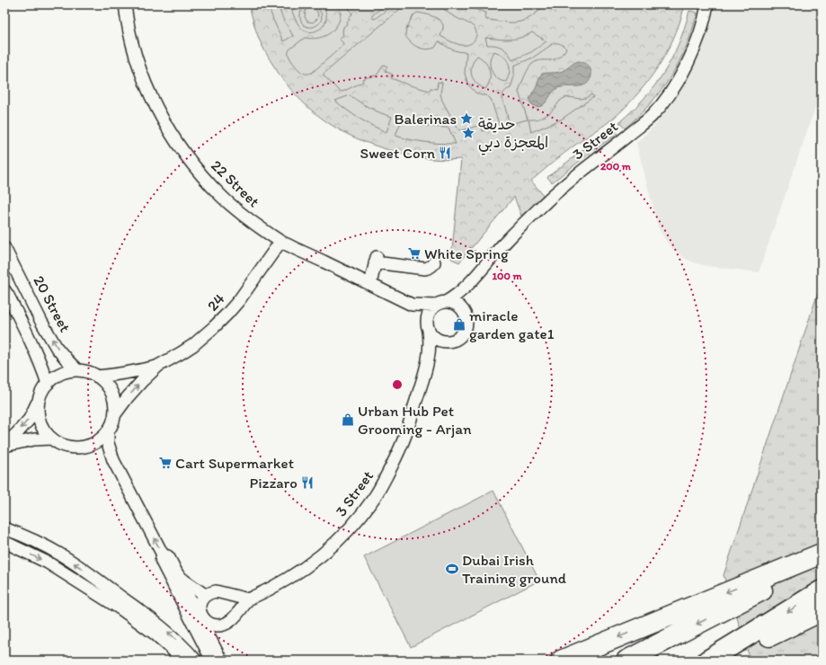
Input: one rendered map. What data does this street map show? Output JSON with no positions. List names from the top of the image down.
{
  "streets": {
    "street": [
      "3 Street",
      "22 Street",
      "24",
      "20 Street"
    ]
  },
  "crossings": [
    ["3 Street", "22 Street"],
    ["22 Street", "24"],
    ["24", "20 Street"]
  ],
  "places": {
    "place": ["Balerinas", "حديقة المعجزة دبي"],
    "restaurant": ["Sweet Corn", "Pizzaro"],
    "supermarket": ["White Spring", "Cart Supermarket"],
    "shop": ["miracle garden gate1", "Urban Hub Pet Grooming - Arjan"],
    "sports": ["Dubai Irish Training ground"]
  },
  "rings": ["200 m", "100 m"]
}
